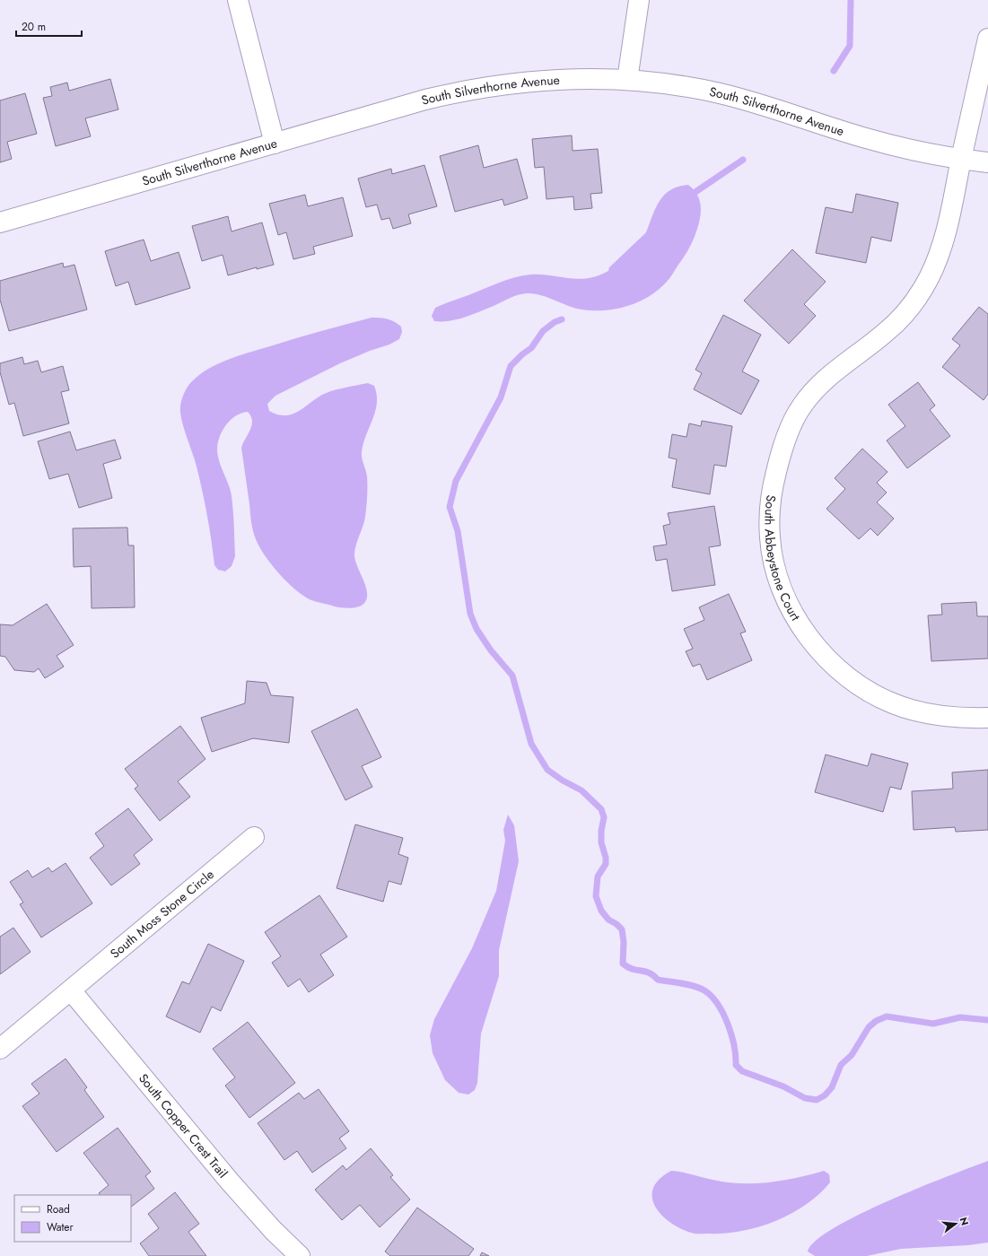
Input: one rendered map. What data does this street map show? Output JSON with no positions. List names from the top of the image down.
{
  "streets": {
    "street": [
      "South Silverthorne Avenue",
      "South Abbeystone Court",
      "South Moss Stone Circle",
      "South Copper Crest Trail"
    ]
  },
  "crossings": [
    ["South Silverthorne Avenue", "South Abbeystone Court"],
    ["South Moss Stone Circle", "South Copper Crest Trail"]
  ],
  "legend": ["Road", "Water"],
  "scale_bar": "20 m",
  "north": "right"
}
